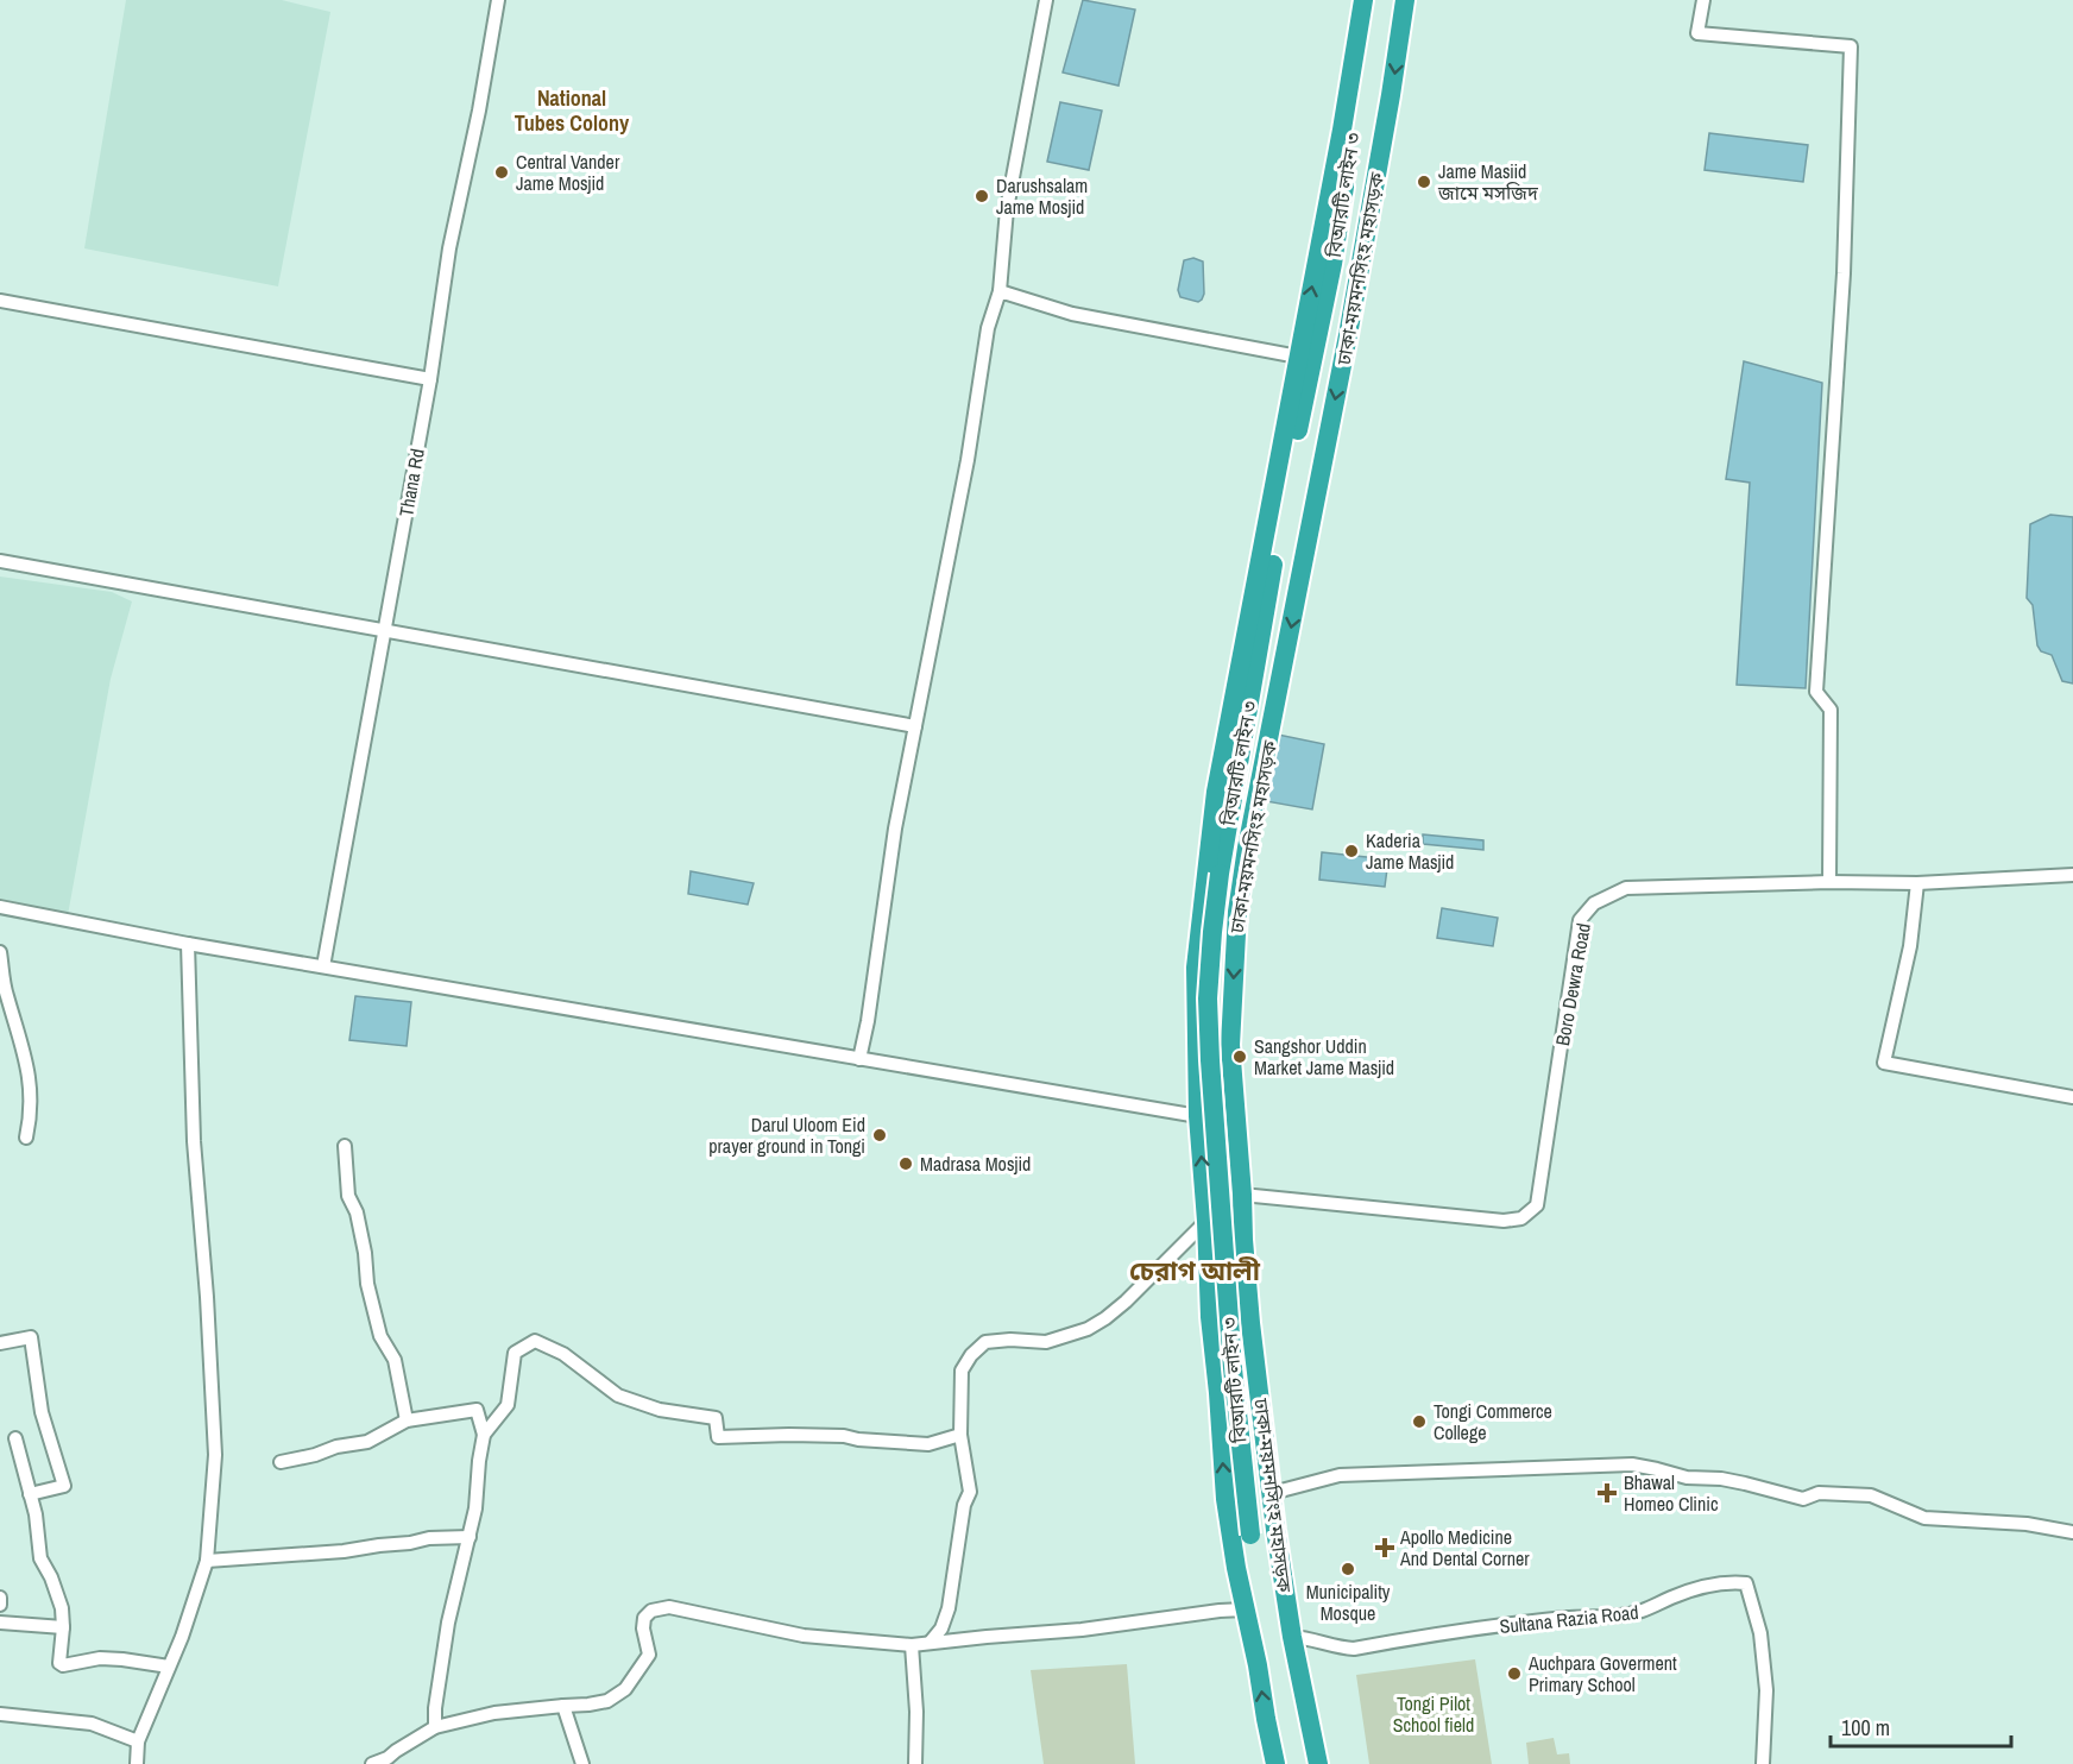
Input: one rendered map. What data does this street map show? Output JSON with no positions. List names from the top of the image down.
{
  "streets": {
    "highway": ["বিআরটি লাইন ৩", "ঢাকা-ময়মনসিংহ মহাসড়ক"],
    "street": ["Thana Rd", "Boro Dewra Road", "Sultana Razia Road"]
  },
  "crossings": [
    ["ঢাকা-ময়মনসিংহ মহাসড়ক", "Boro Dewra Road"],
    ["ঢাকা-ময়মনসিংহ মহাসড়ক", "Sultana Razia Road"]
  ],
  "districts": ["National Tubes Colony", "চেরাগ আলী"],
  "parks": ["Tongi Pilot School field"],
  "places": {
    "other": [
      "Central Vander Jame Mosjid",
      "Jame Masjid জামে মসজিদ",
      "Darushsalam Jame Mosjid",
      "Kaderia Jame Masjid",
      "Sangshor Uddin Market Jame Masjid",
      "Darul Uloom Eid prayer ground in Tongi",
      "Madrasa Mosjid",
      "Tongi Commerce College",
      "Municipality Mosque",
      "Auchpara Goverment Primary School"
    ],
    "health": ["Bhawal Homeo Clinic", "Apollo Medicine And Dental Corner"]
  },
  "scale_bar": "100 m"
}
